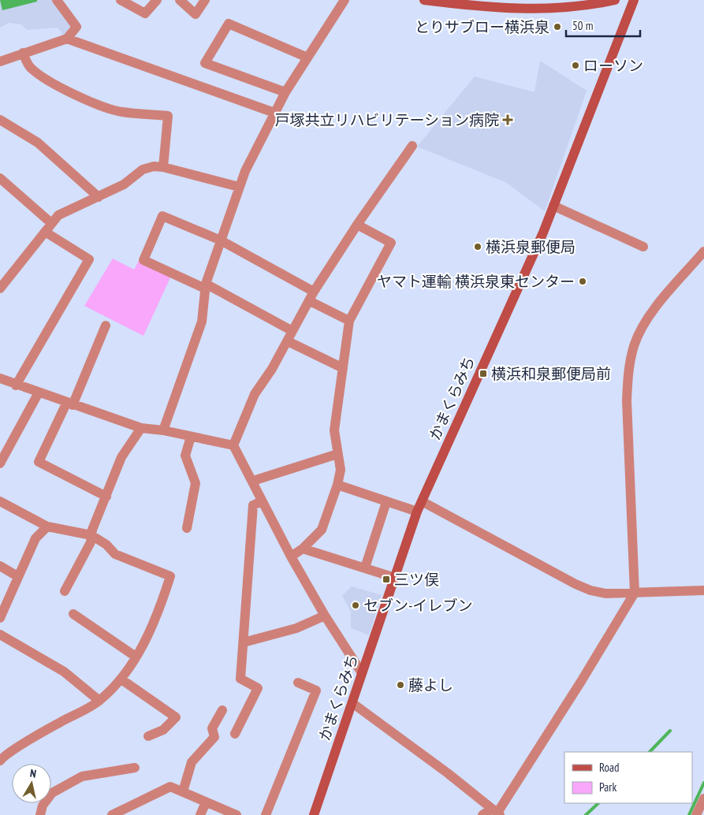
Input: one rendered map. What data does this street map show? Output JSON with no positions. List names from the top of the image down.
{
  "streets": {
    "main road": ["かまくらみち"]
  },
  "places": {
    "other": [
      "とりサブロー横浜泉",
      "ローソン",
      "横浜泉郵便局",
      "ヤマト運輸 横浜泉東センター",
      "セブン-イレブン",
      "藤よし"
    ],
    "health": ["戸塚共立リハビリテーション病院"],
    "transit": ["横浜和泉郵便局前", "三ツ俣"]
  },
  "legend": ["Road", "Park"],
  "scale_bar": "50 m",
  "north": "top"
}
